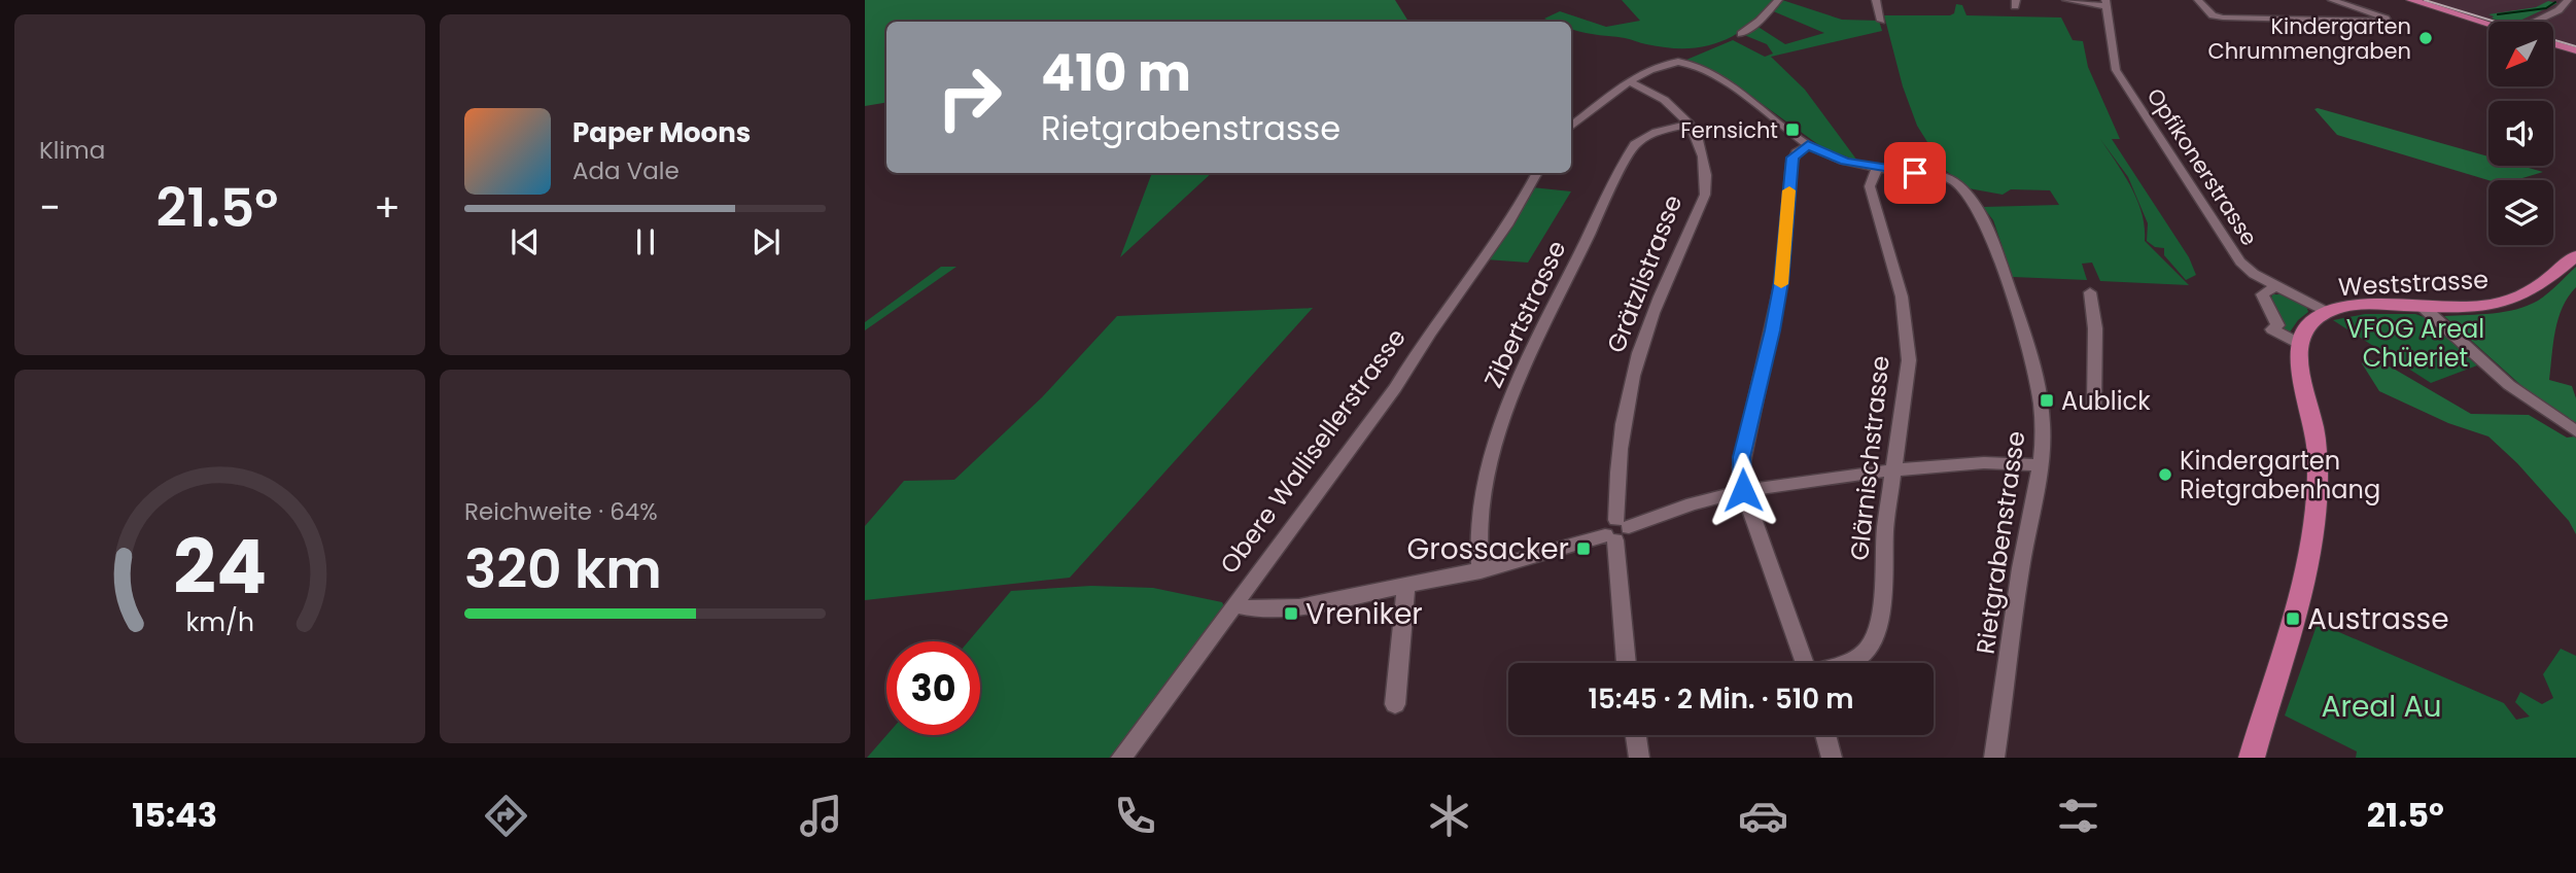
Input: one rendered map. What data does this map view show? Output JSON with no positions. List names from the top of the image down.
{
  "streets": {
    "main road": ["Weststrasse"],
    "street": [
      "Opfikonerstrasse",
      "Grätzlistrasse",
      "Zibertstrasse",
      "Obere Wallisellerstrasse",
      "Glärnischstrasse",
      "Rietgrabenstrasse"
    ]
  },
  "crossings": [
    ["Opfikonerstrasse", "Weststrasse"],
    ["Grätzlistrasse", "Zibertstrasse"],
    ["Grätzlistrasse", "Rietgrabenstrasse"],
    ["Glärnischstrasse", "Rietgrabenstrasse"]
  ],
  "parks": ["VFOG Areal Chüeriet", "Areal Au"],
  "places": {
    "other": ["Kindergarten Chrummengraben", "Kindergarten Rietgrabenhang"],
    "transit": [
      "Fernsicht",
      "Aublick",
      "Grossacker",
      "Vreniker",
      "Austrasse"
    ]
  },
  "north": "bottom left",
  "page": {
    "tile": [
      "Klima",
      ["Reichweite · 64%", "320 km"]
    ],
    "turn": ["410 m", "Rietgrabenstrasse"],
    "song": ["Paper Moons", "Ada Vale"],
    "heat": ["−", "21.5°", "+"],
    "limit": "30",
    "trip": "15:45 · 2 Min. · 510 m",
    "tabs": ["15:43", "21.5°"],
    "gauge": ["24", "km/h"]
  }
}
